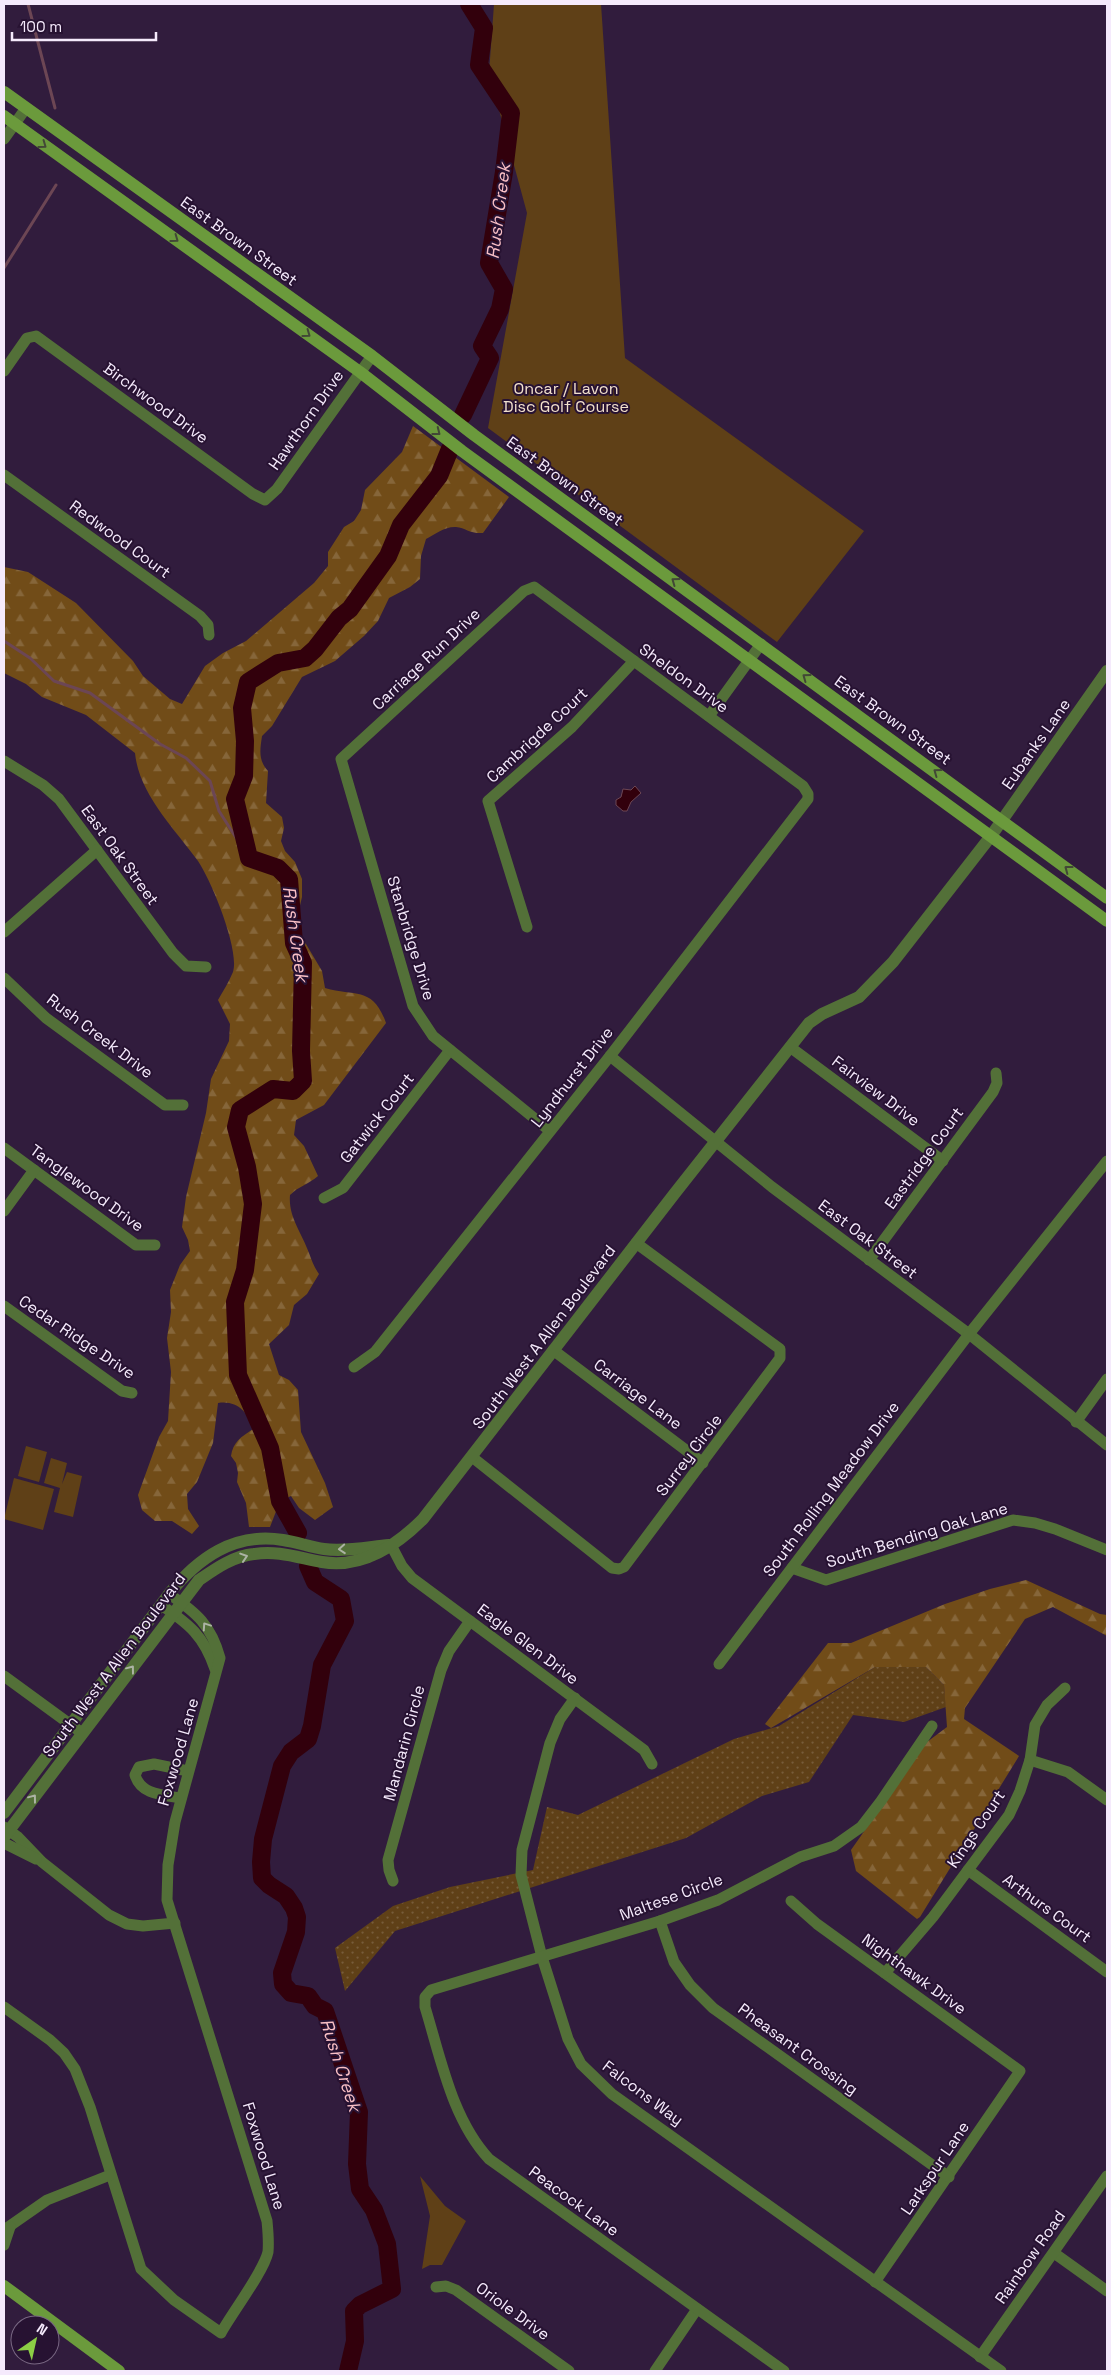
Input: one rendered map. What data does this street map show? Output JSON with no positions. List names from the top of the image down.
{
  "streets": {
    "main road": ["East Brown Street"],
    "street": [
      "Birchwood Drive",
      "Hawthorn Drive",
      "Redwood Court",
      "Carriage Run Drive",
      "Sheldon Drive",
      "Cambrigde Court",
      "Eubanks Lane",
      "East Oak Street",
      "Stanbridge Drive",
      "Rush Creek Drive",
      "Lyndhurst Drive",
      "Fairview Drive",
      "Gatwick Court",
      "Eastridge Court",
      "Tanglewood Drive",
      "Cedar Ridge Drive",
      "South West A Allen Boulevard",
      "Carriage Lane",
      "Surrey Circle",
      "South Rolling Meadow Drive",
      "South Bending Oak Lane",
      "Eagle Glen Drive",
      "Mandarin Circle",
      "Foxwood Lane",
      "Kings Court",
      "Maltese Circle",
      "Arthurs Court",
      "Nighthawk Drive",
      "Pheasant Crossing",
      "Falcons Way",
      "Larkspur Lane",
      "Peacock Lane",
      "Rainbow Road",
      "Oriole Drive"
    ]
  },
  "crossings": [
    ["East Brown Street", "Hawthorn Drive"],
    ["East Brown Street", "Eubanks Lane"],
    ["Birchwood Drive", "Hawthorn Drive"],
    ["Carriage Run Drive", "Sheldon Drive"],
    ["Carriage Run Drive", "Stanbridge Drive"],
    ["Sheldon Drive", "Cambrigde Court"],
    ["Sheldon Drive", "Lyndhurst Drive"],
    ["Eubanks Lane", "Fairview Drive"],
    ["Eubanks Lane", "South West A Allen Boulevard"],
    ["East Oak Street", "Lyndhurst Drive"],
    ["East Oak Street", "Eastridge Court"],
    ["East Oak Street", "South West A Allen Boulevard"],
    ["East Oak Street", "South Rolling Meadow Drive"],
    ["Stanbridge Drive", "Lyndhurst Drive"],
    ["Stanbridge Drive", "Gatwick Court"],
    ["Fairview Drive", "Eastridge Court"],
    ["Fairview Drive", "South West A Allen Boulevard"],
    ["South West A Allen Boulevard", "Carriage Lane"],
    ["South West A Allen Boulevard", "Surrey Circle"],
    ["South West A Allen Boulevard", "Eagle Glen Drive"],
    ["South West A Allen Boulevard", "Foxwood Lane"],
    ["Carriage Lane", "Surrey Circle"],
    ["South Rolling Meadow Drive", "South Bending Oak Lane"],
    ["Eagle Glen Drive", "Mandarin Circle"],
    ["Eagle Glen Drive", "Falcons Way"],
    ["Kings Court", "Arthurs Court"],
    ["Kings Court", "Nighthawk Drive"],
    ["Maltese Circle", "Pheasant Crossing"],
    ["Maltese Circle", "Falcons Way"],
    ["Maltese Circle", "Peacock Lane"],
    ["Nighthawk Drive", "Larkspur Lane"],
    ["Pheasant Crossing", "Larkspur Lane"],
    ["Falcons Way", "Larkspur Lane"],
    ["Falcons Way", "Rainbow Road"]
  ],
  "water": ["Rush Creek"],
  "parks": ["Oncar / Lavon Disc Golf Course"],
  "scale_bar": "100 m",
  "north": "top right"
}
